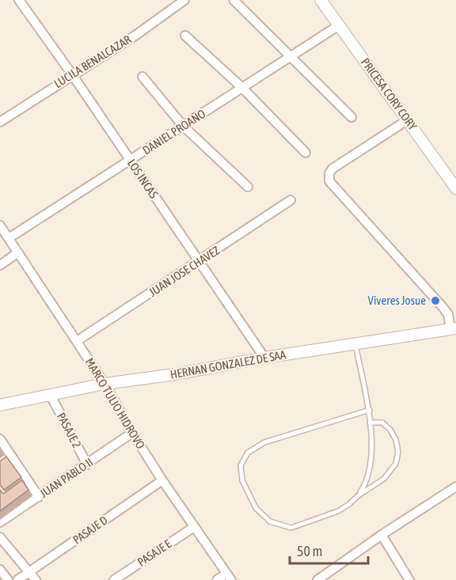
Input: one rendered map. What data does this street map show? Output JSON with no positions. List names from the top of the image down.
{
  "streets": {
    "street": [
      "LUCILA BENALCAZAR",
      "PRICESA CORY CORY",
      "DANIEL PROAÑO",
      "LOS INCAS",
      "JUAN JOSE CHAVEZ",
      "HERNAN GONZALEZ DE SAA",
      "MARCO TULIO HIDROVO",
      "PASAJE 2",
      "JUAN PABLO II",
      "PASAJE D",
      "PASAJE E"
    ]
  },
  "crossings": [
    ["LUCILA BENALCAZAR", "LOS INCAS"],
    ["PRICESA CORY CORY", "DANIEL PROAÑO"],
    ["DANIEL PROAÑO", "LOS INCAS"],
    ["DANIEL PROAÑO", "MARCO TULIO HIDROVO"],
    ["LOS INCAS", "JUAN JOSE CHAVEZ"],
    ["LOS INCAS", "HERNAN GONZALEZ DE SAA"],
    ["JUAN JOSE CHAVEZ", "MARCO TULIO HIDROVO"],
    ["HERNAN GONZALEZ DE SAA", "MARCO TULIO HIDROVO"],
    ["HERNAN GONZALEZ DE SAA", "PASAJE 2"],
    ["MARCO TULIO HIDROVO", "JUAN PABLO II"],
    ["MARCO TULIO HIDROVO", "PASAJE D"],
    ["MARCO TULIO HIDROVO", "PASAJE E"],
    ["PASAJE 2", "JUAN PABLO II"]
  ],
  "places": ["Víveres Josue"],
  "scale_bar": "50 m"
}
